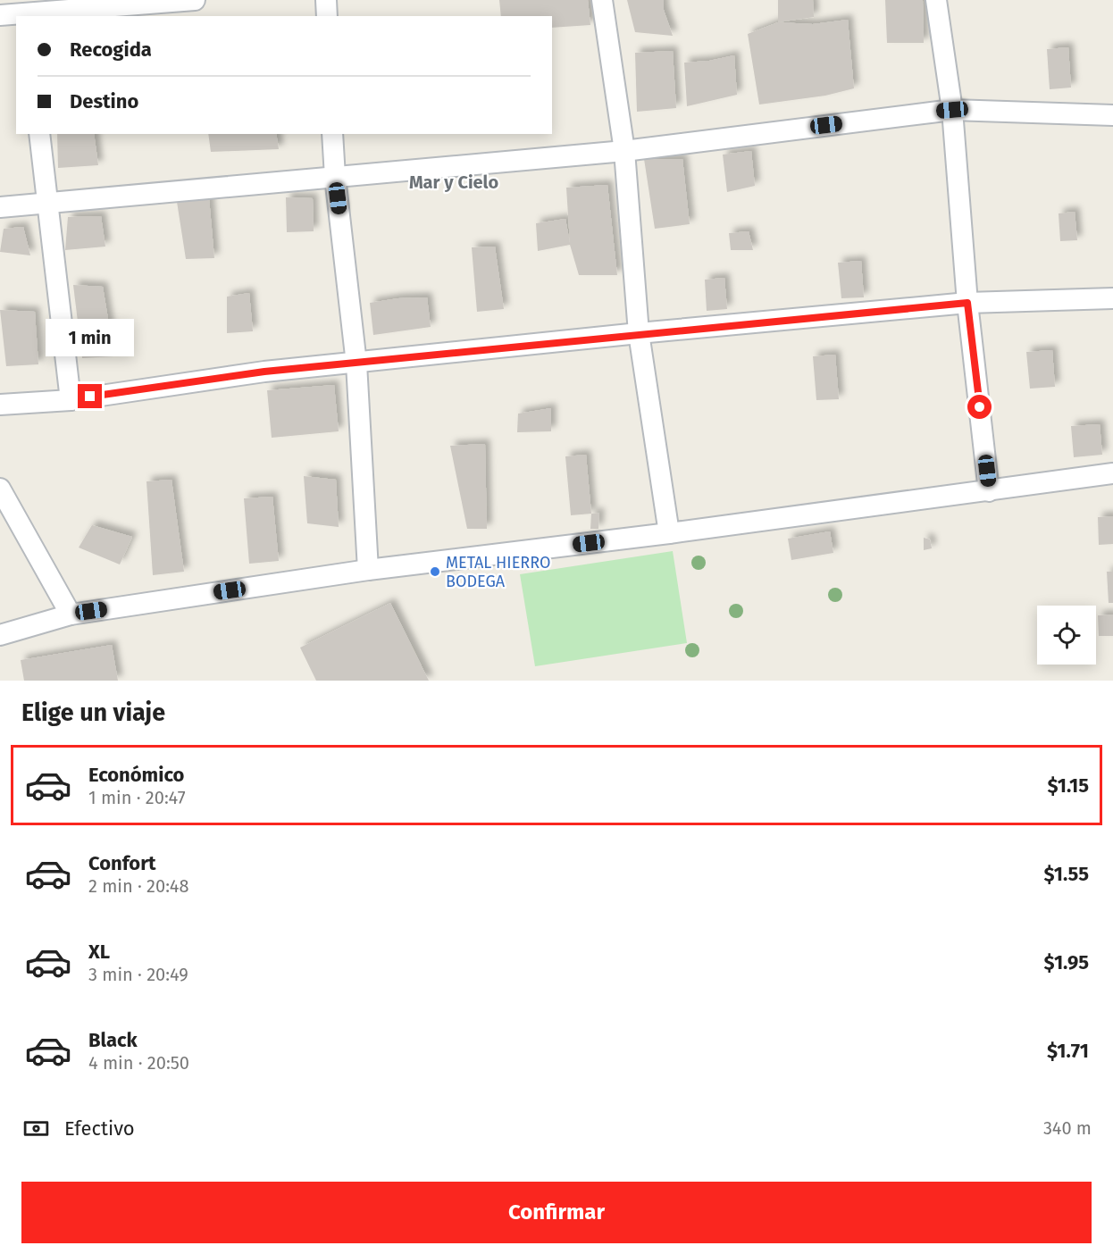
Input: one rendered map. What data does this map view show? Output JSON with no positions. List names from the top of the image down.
{
  "districts": ["Mar y Cielo"],
  "places": ["METAL HIERRO BODEGA"],
  "page": {
    "banner": ["Recogida", "Destino"],
    "bubble": "1 min",
    "heading": "Elige un viaje",
    "list": [
      {
        "name": "Económico",
        "note": "1 min · 20:47",
        "value": "$1.15"
      },
      {
        "name": "Confort",
        "note": "2 min · 20:48",
        "value": "$1.55"
      },
      {
        "name": "XL",
        "note": "3 min · 20:49",
        "value": "$1.95"
      },
      {
        "name": "Black",
        "note": "4 min · 20:50",
        "value": "$1.71"
      }
    ],
    "pay": ["Efectivo", "340 m"],
    "buttons": "Confirmar"
  }
}
